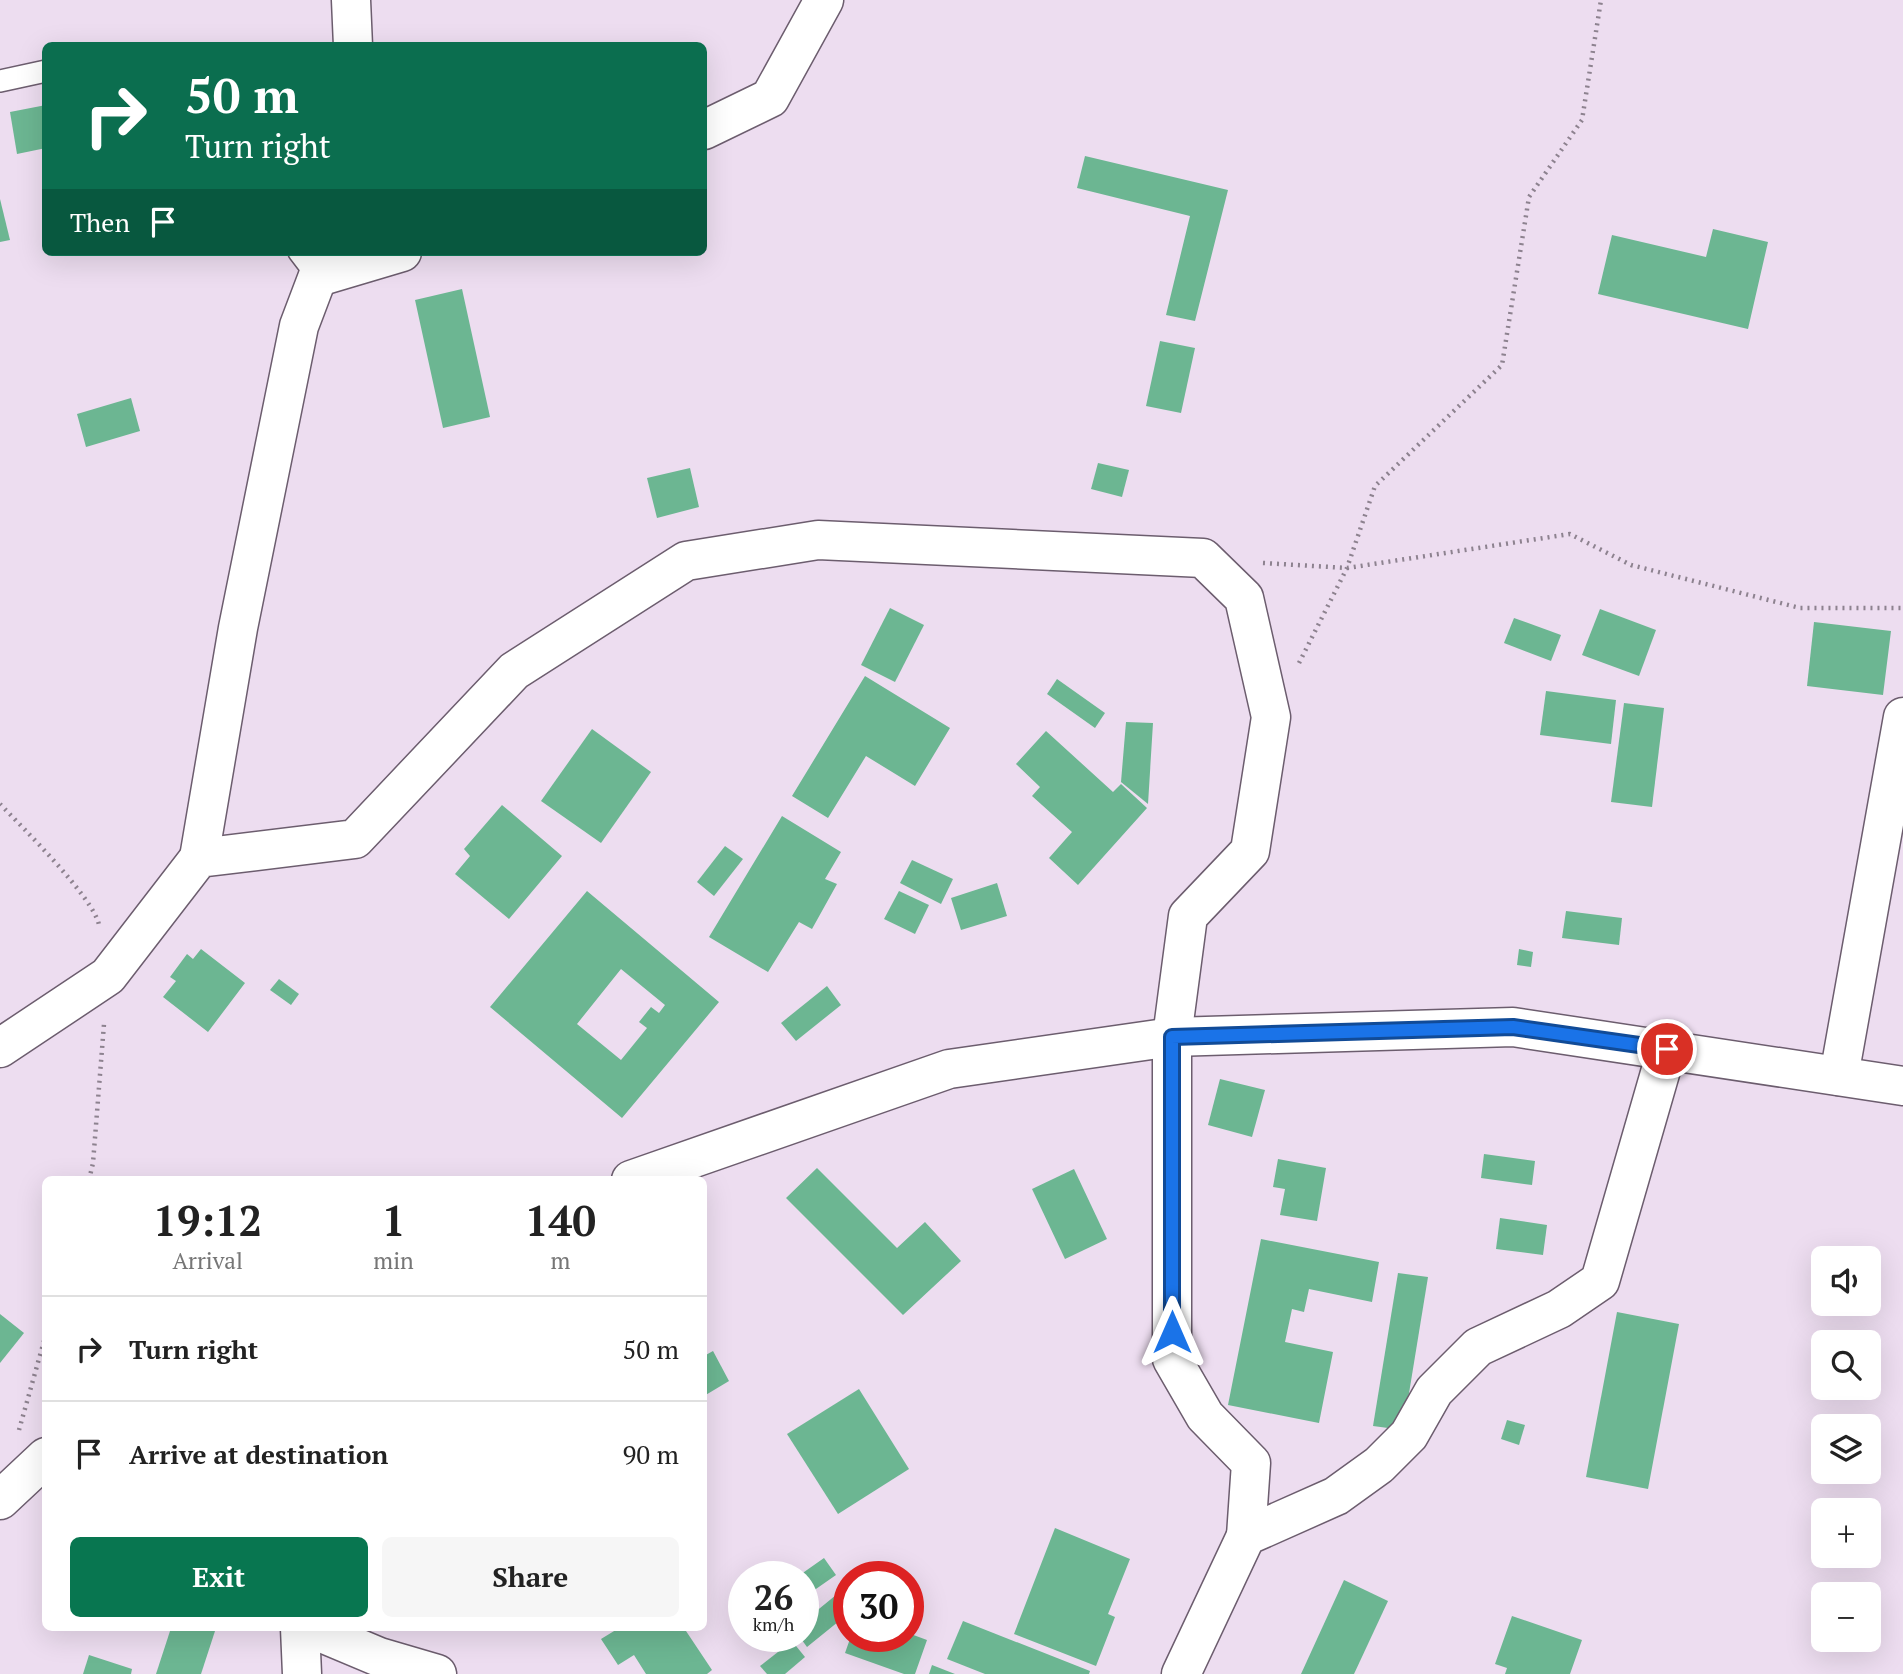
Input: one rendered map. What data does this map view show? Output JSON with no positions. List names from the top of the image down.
{
  "page": {
    "turn": ["50 m", "Turn right"],
    "then": "Then",
    "eta": [
      "19:12",
      "Arrival",
      "1",
      "min",
      "140",
      "m"
    ],
    "map_buttons": ["+", "−"],
    "list": [
      {
        "name": "Turn right",
        "value": "50 m"
      },
      {
        "name": "Arrive at destination",
        "value": "90 m"
      }
    ],
    "buttons": ["Exit", "Share"],
    "speed": "26 km/h",
    "limit": "30"
  }
}
